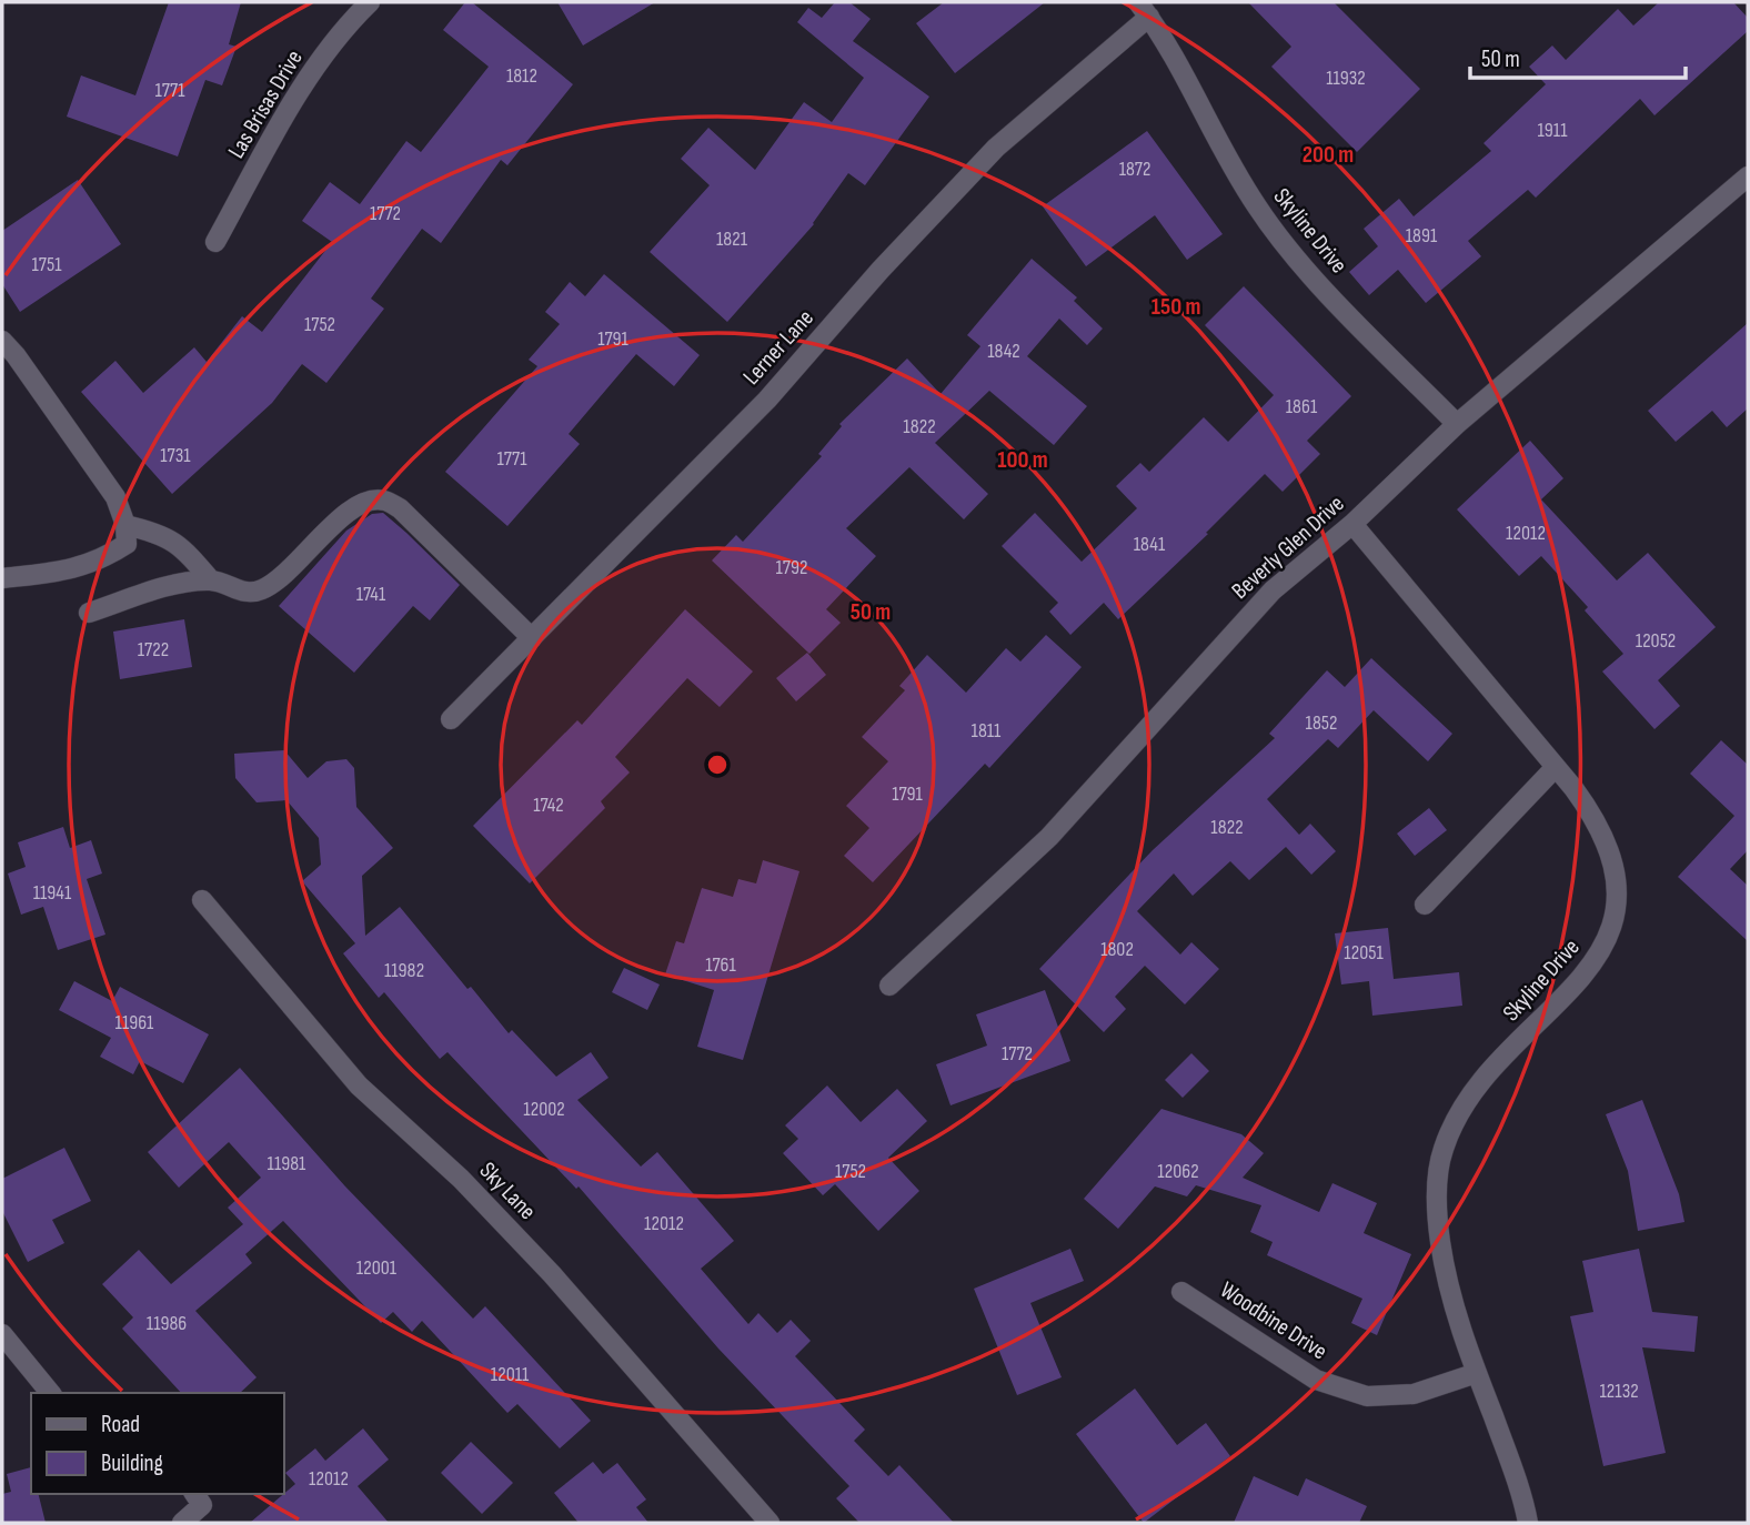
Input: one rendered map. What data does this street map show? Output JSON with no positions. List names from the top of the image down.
{
  "streets": {
    "street": [
      "Las Brisas Drive",
      "Skyline Drive",
      "Lerner Lane",
      "Beverly Glen Drive",
      "Sky Lane",
      "Woodbine Drive"
    ]
  },
  "crossings": [
    ["Skyline Drive", "Lerner Lane"],
    ["Skyline Drive", "Beverly Glen Drive"],
    ["Skyline Drive", "Woodbine Drive"]
  ],
  "house_numbers": [
    "1812",
    "11932",
    "1771",
    "1911",
    "1872",
    "1772",
    "1891",
    "1821",
    "1751",
    "1752",
    "1791",
    "1842",
    "1861",
    "1822",
    "1731",
    "1771",
    "12012",
    "1841",
    "1792",
    "1741",
    "12052",
    "1722",
    "1852",
    "1811",
    "1791",
    "1742",
    "1822",
    "11941",
    "1802",
    "12051",
    "1761",
    "11982",
    "11961",
    "1772",
    "12002",
    "11981",
    "1752",
    "12062",
    "12012",
    "12001",
    "11986",
    "12011",
    "12132",
    "12012"
  ],
  "legend": ["Road", "Building"],
  "scale_bar": "50 m",
  "rings": [
    "200 m",
    "150 m",
    "100 m",
    "50 m"
  ]
}
